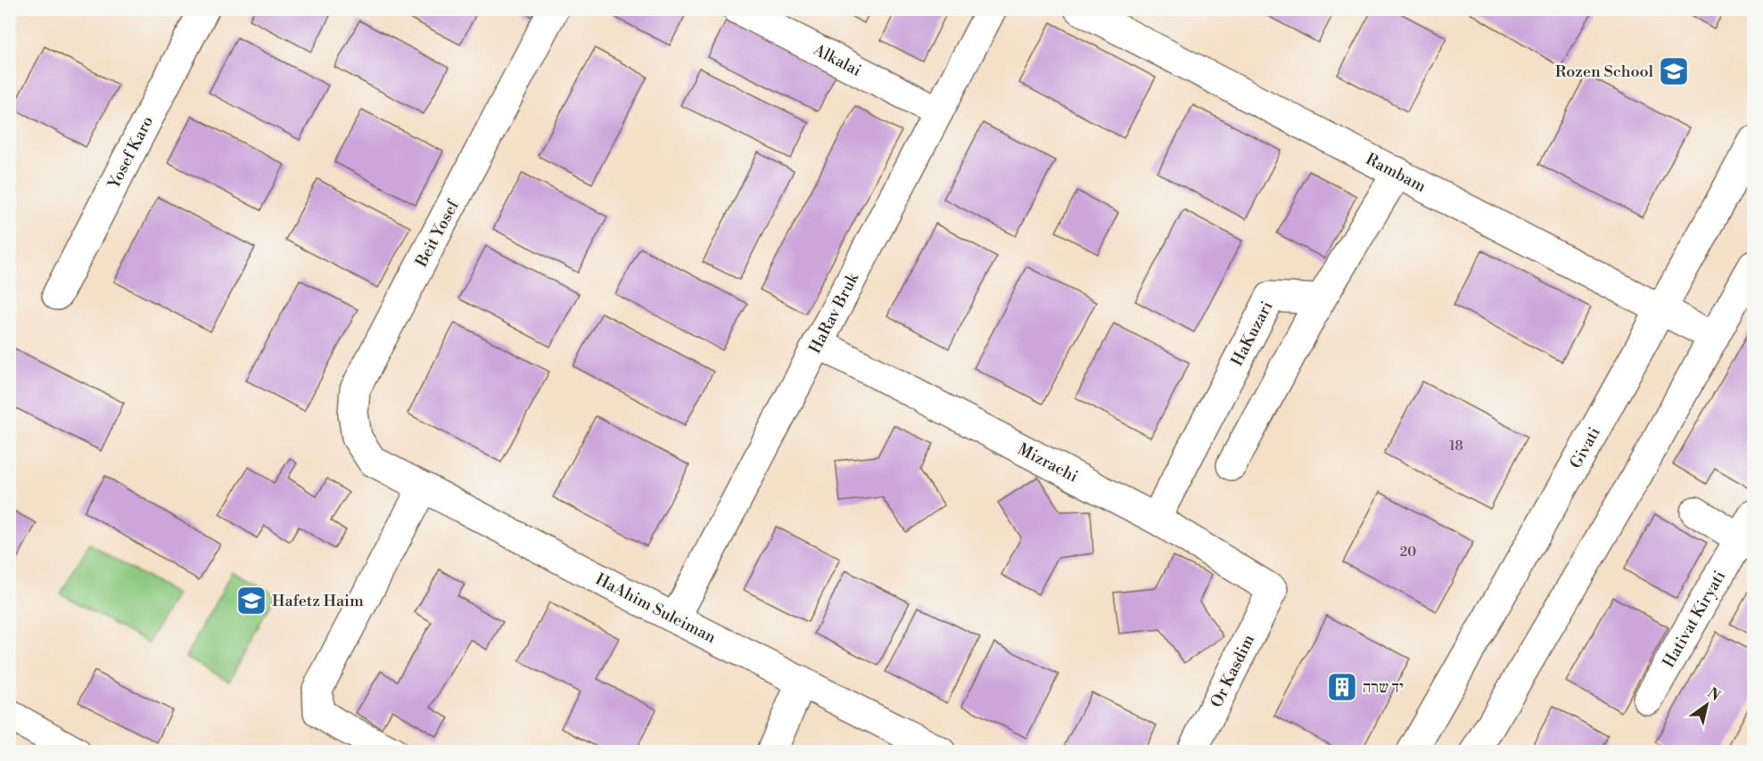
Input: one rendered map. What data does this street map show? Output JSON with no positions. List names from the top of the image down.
{
  "streets": {
    "street": [
      "Alkalai",
      "Yosef Karo",
      "Rambam",
      "Beit Yosef",
      "HaRav Bruk",
      "HaKuzari",
      "Givati",
      "Mizrachi",
      "HaAhim Suleiman",
      "Hativat Kiryati",
      "Or Kasdim"
    ]
  },
  "crossings": [
    ["Alkalai", "HaRav Bruk"],
    ["Rambam", "Givati"],
    ["Beit Yosef", "HaAhim Suleiman"],
    ["HaRav Bruk", "Mizrachi"],
    ["HaRav Bruk", "HaAhim Suleiman"],
    ["HaKuzari", "Mizrachi"],
    ["Mizrachi", "Or Kasdim"]
  ],
  "places": {
    "school or university": ["Rozen School", "Hafetz Haim"],
    "building": ["יד שרה"]
  },
  "house_numbers": ["18", "20"],
  "north": "top right"
}
